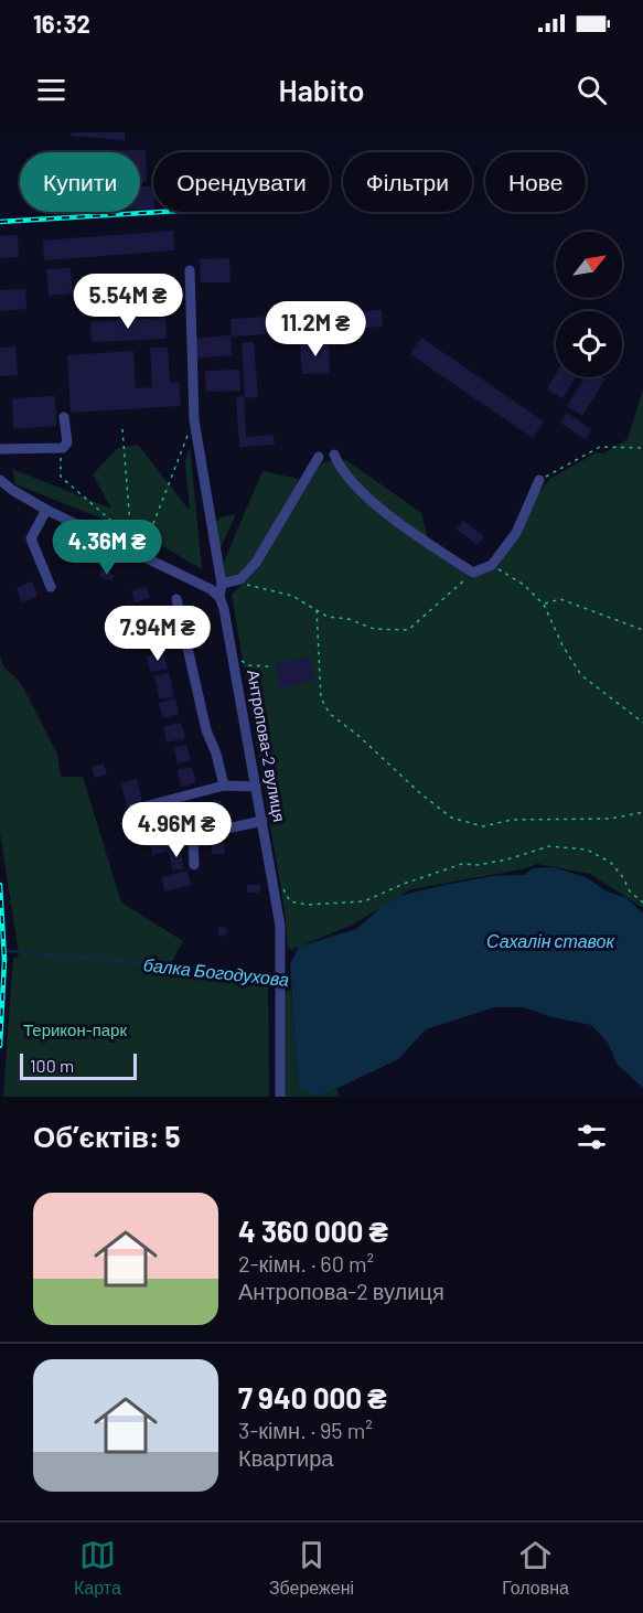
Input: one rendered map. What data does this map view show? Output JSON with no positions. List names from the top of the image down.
{
  "streets": {
    "street": ["Антропова-2 вулиця"]
  },
  "water": ["Сахалін ставок", "балка Богодухова"],
  "parks": ["Терикон-парк"],
  "scale_bar": "100 m",
  "north": "top right",
  "page": {
    "status": "16:32",
    "header": "Habito",
    "chip": [
      "Купити",
      "Орендувати",
      "Фільтри",
      "Нове"
    ],
    "price": [
      "5.54M ₴",
      "11.2M ₴",
      "4.36M ₴",
      "7.94M ₴",
      "4.96M ₴"
    ],
    "scale": "100 m",
    "heading": "Об’єктів: 5",
    "list": [
      {
        "name": "4 360 000 ₴",
        "note": "2-кімн. · 60 m² · Антропова-2 вулиця"
      },
      {
        "name": "7 940 000 ₴",
        "note": "3-кімн. · 95 m² · Квартира"
      }
    ],
    "tabs": ["Карта", "Збережені", "Головна"]
  }
}
